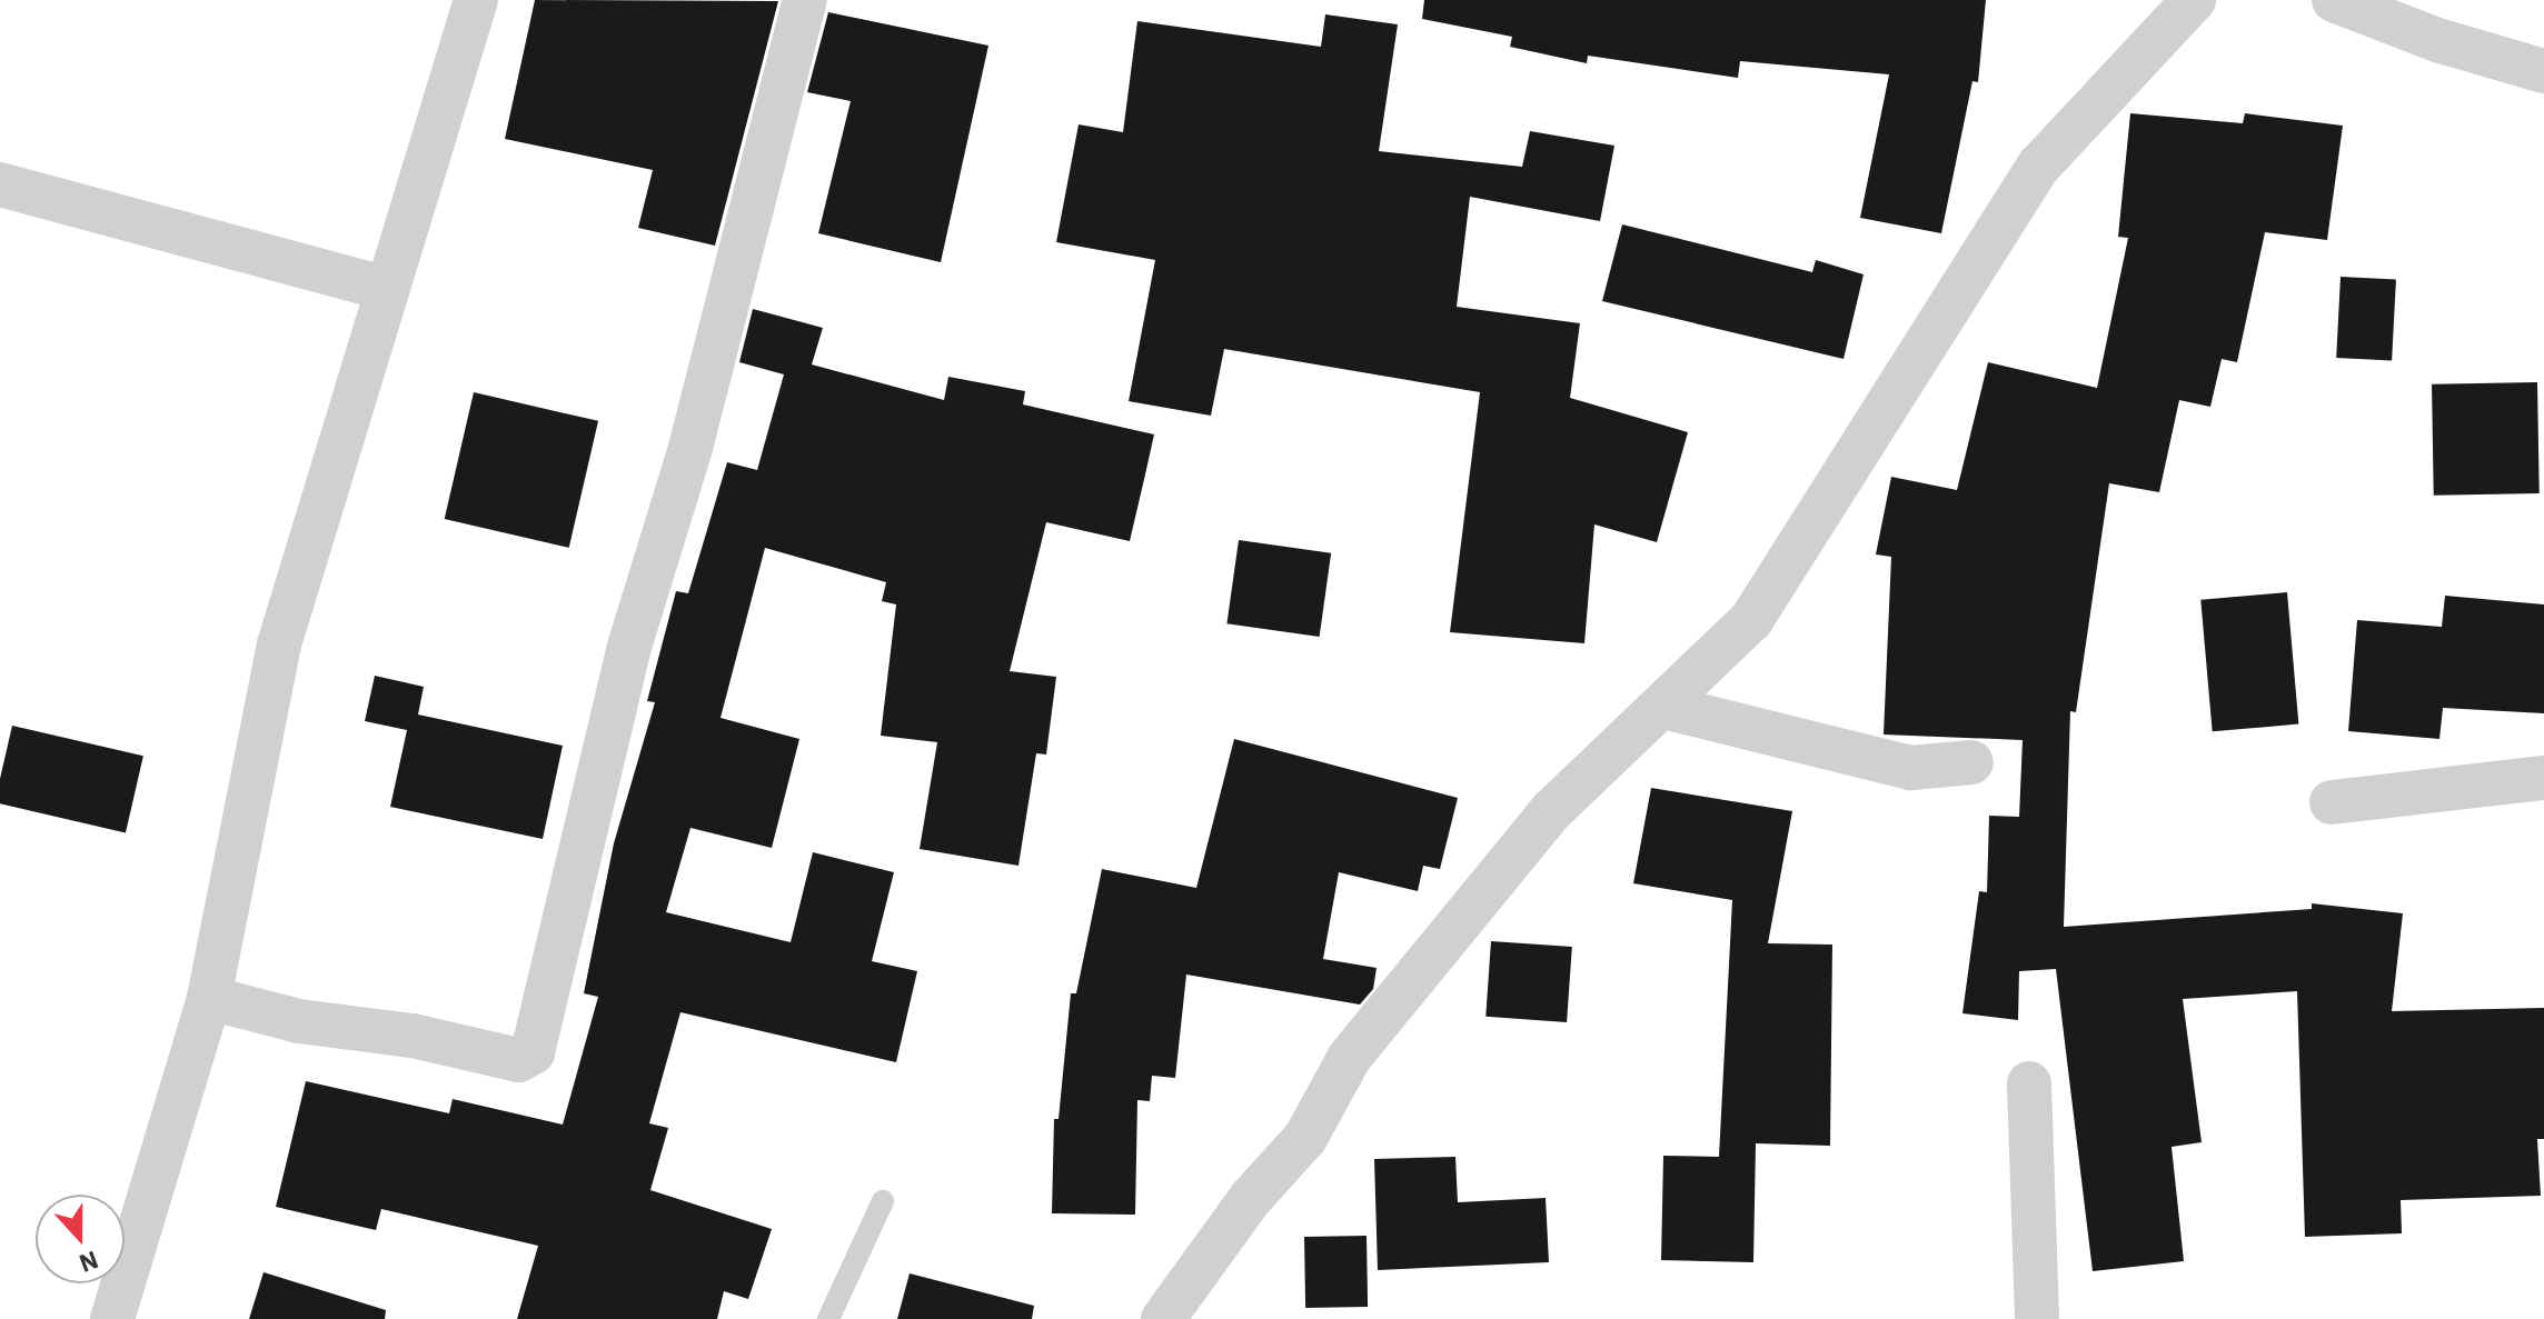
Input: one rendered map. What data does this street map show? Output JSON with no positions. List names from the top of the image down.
{
  "north": "bottom"
}
